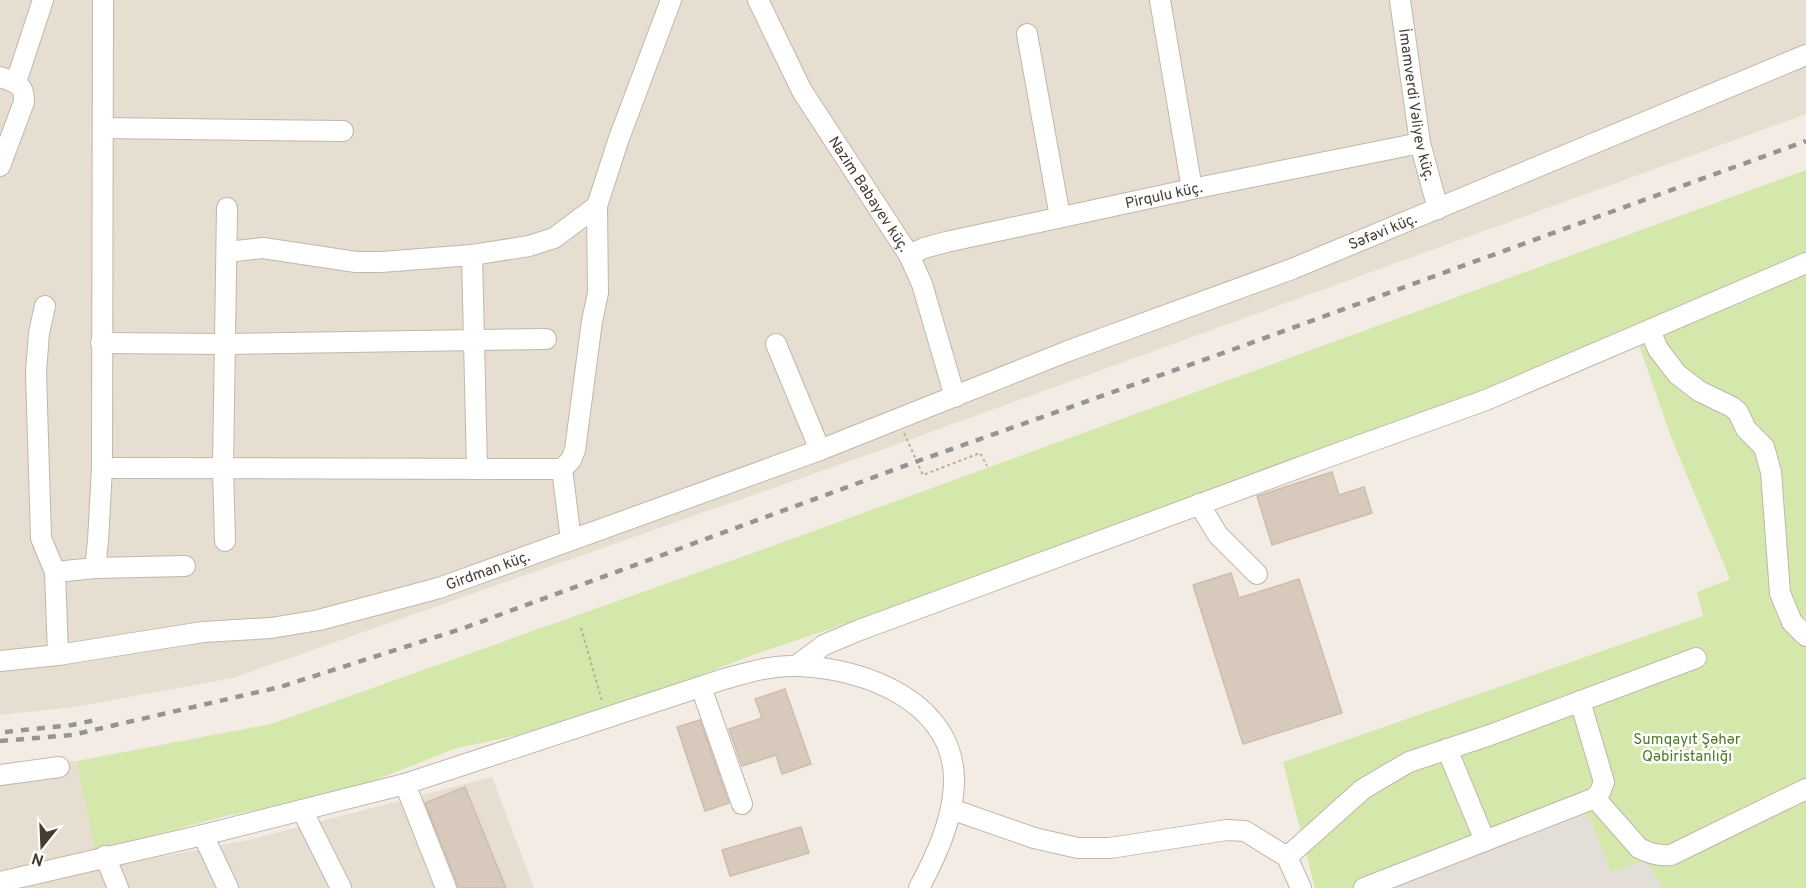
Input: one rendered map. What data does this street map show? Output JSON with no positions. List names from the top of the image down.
{
  "streets": {
    "street": [
      "İmamverdi Vəliyev küç.",
      "Nazim Babayev küç.",
      "Pirqulu küç.",
      "Səfəvi küç.",
      "Girdman küç."
    ]
  },
  "crossings": [
    ["İmamverdi Vəliyev küç.", "Pirqulu küç."],
    ["İmamverdi Vəliyev küç.", "Səfəvi küç."],
    ["Nazim Babayev küç.", "Pirqulu küç."],
    ["Nazim Babayev küç.", "Səfəvi küç."],
    ["Nazim Babayev küç.", "Girdman küç."],
    ["Səfəvi küç.", "Girdman küç."]
  ],
  "parks": ["Sumqayıt Şəhər Qəbiristanlığı"],
  "north": "bottom"
}
